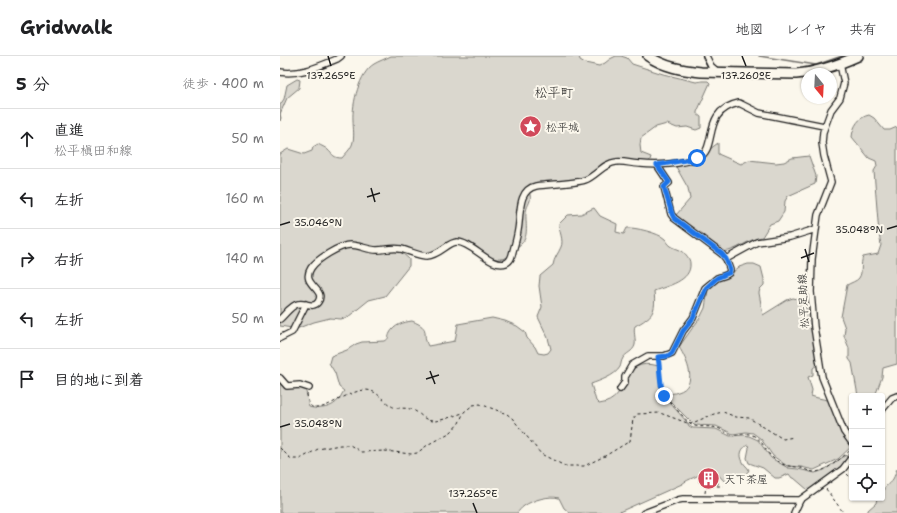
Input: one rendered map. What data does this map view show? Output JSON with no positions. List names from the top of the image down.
{
  "streets": {
    "street": ["松平足助線"]
  },
  "districts": ["松平町"],
  "places": {
    "place": ["松平城"],
    "building": ["天下茶屋"]
  },
  "north": "bottom",
  "page": {
    "header": "Gridwalk",
    "nav": ["地図", "レイヤ", "共有"],
    "heading": ["5 分", "徒歩 · 400 m"],
    "list": [
      ["直進", "松平槇田和線", "50 m"],
      ["左折", "160 m"],
      ["右折", "140 m"],
      ["左折", "50 m"],
      "目的地に到着"
    ],
    "map_buttons": ["+", "−"]
  },
  "coordinates": [
    "137.265°E",
    "137.260°E",
    "35.046°N",
    "35.048°N"
  ]
}
